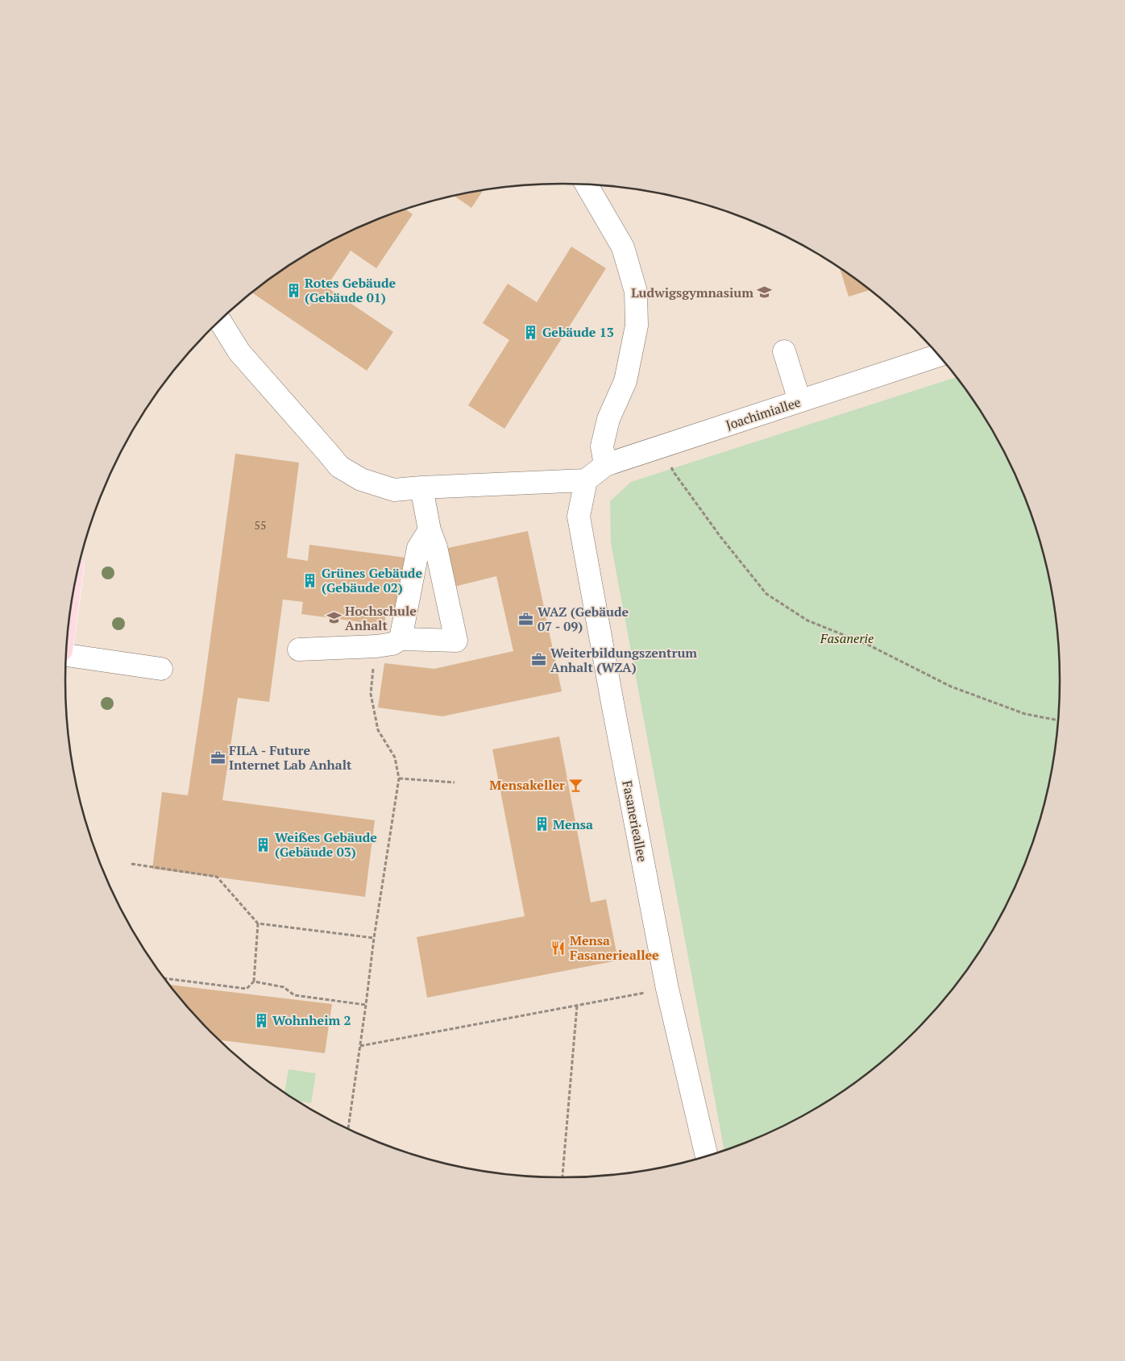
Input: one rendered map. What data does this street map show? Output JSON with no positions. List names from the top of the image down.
{
  "streets": {
    "street": ["Joachimiallee", "Fasanerieallee"]
  },
  "crossings": [
    ["Joachimiallee", "Fasanerieallee"]
  ],
  "parks": ["Fasanerie"],
  "places": {
    "building": [
      "Rotes Gebäude (Gebäude 01)",
      "Gebäude 13",
      "Grünes Gebäude (Gebäude 02)",
      "Mensa",
      "Weißes Gebäude (Gebäude 03)",
      "Wohnheim 2"
    ],
    "school or university": ["Ludwigsgymnasium", "Hochschule Anhalt"],
    "office": ["WAZ (Gebäude 07 - 09)", "Weiterbildungszentrum Anhalt (WZA)", "FILA - Future Internet Lab Anhalt"],
    "bar": ["Mensakeller"],
    "restaurant": ["Mensa Fasanerieallee"]
  },
  "house_numbers": ["55"]
}
